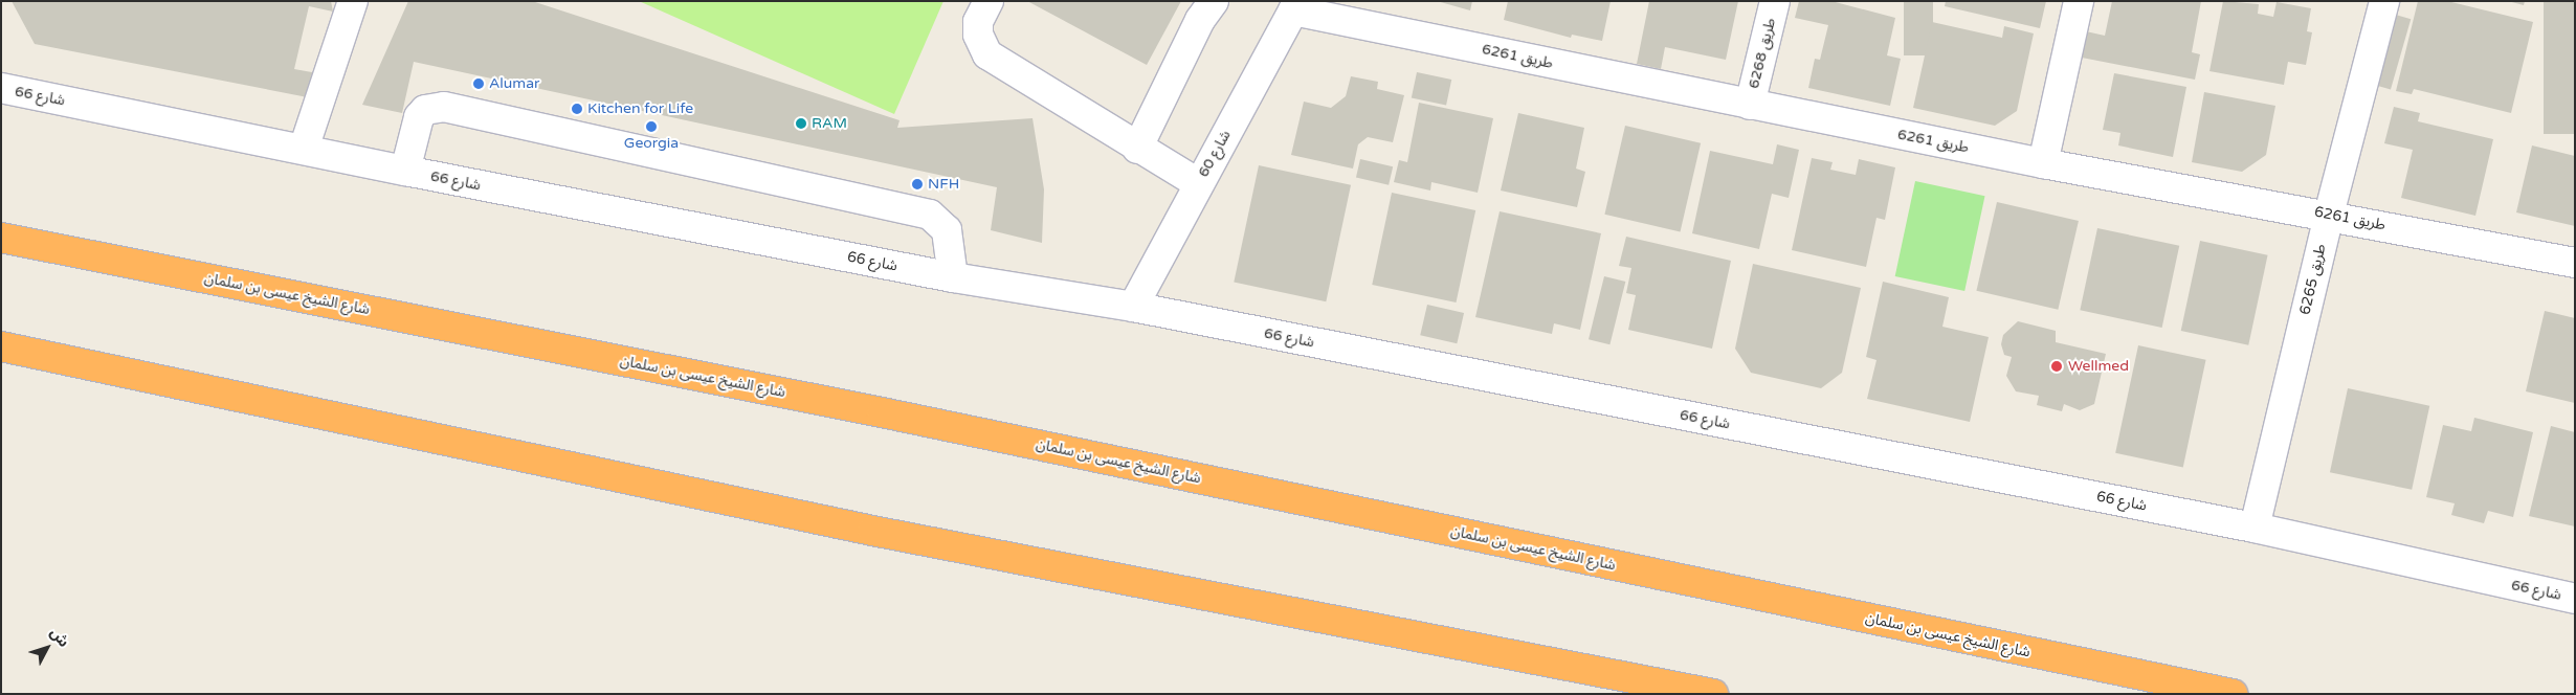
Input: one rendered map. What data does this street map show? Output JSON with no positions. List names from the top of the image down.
{
  "streets": {
    "highway": ["شارع الشيخ عيسى بن سلمان"],
    "street": [
      "طريق 6268",
      "طريق 6261",
      "شارع 66",
      "شارع 60",
      "طريق 6265"
    ]
  },
  "crossings": [
    ["طريق 6268", "طريق 6261"],
    ["طريق 6261", "شارع 60"],
    ["طريق 6261", "طريق 6265"],
    ["شارع 66", "شارع 60"],
    ["شارع 66", "طريق 6265"]
  ],
  "places": [
    "Alumar",
    "Kitchen for Life",
    "RAM",
    "Georgia",
    "NFH",
    "Wellmed"
  ],
  "north": "top right"
}
